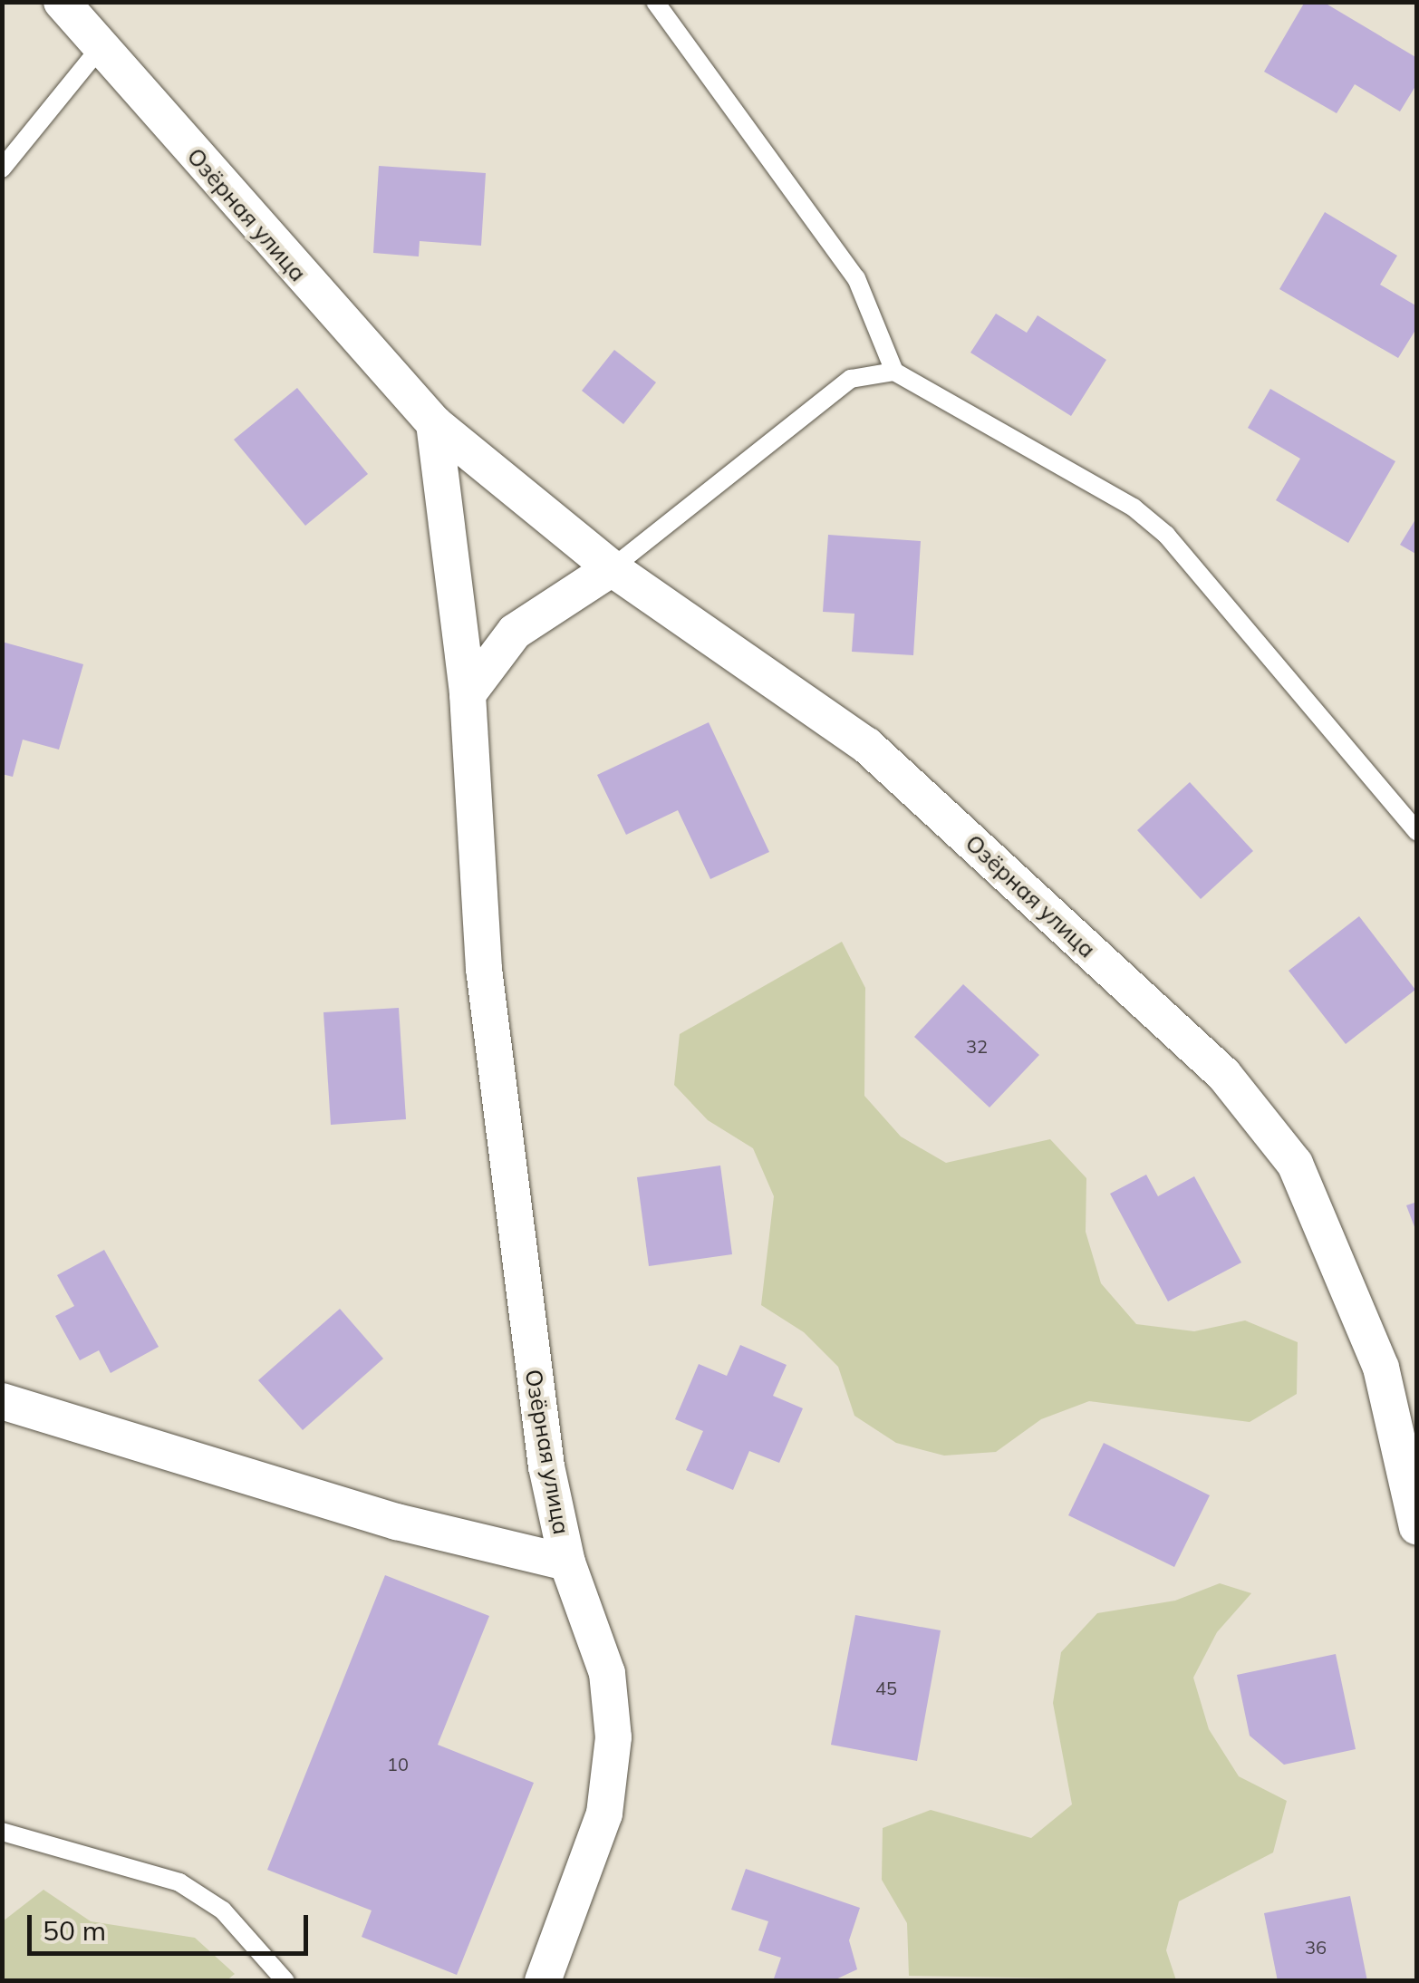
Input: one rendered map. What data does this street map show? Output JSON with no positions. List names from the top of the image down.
{
  "streets": {
    "street": ["Озёрная улица"]
  },
  "house_numbers": [
    "32",
    "45",
    "10",
    "36"
  ],
  "scale_bar": "50 m"
}
